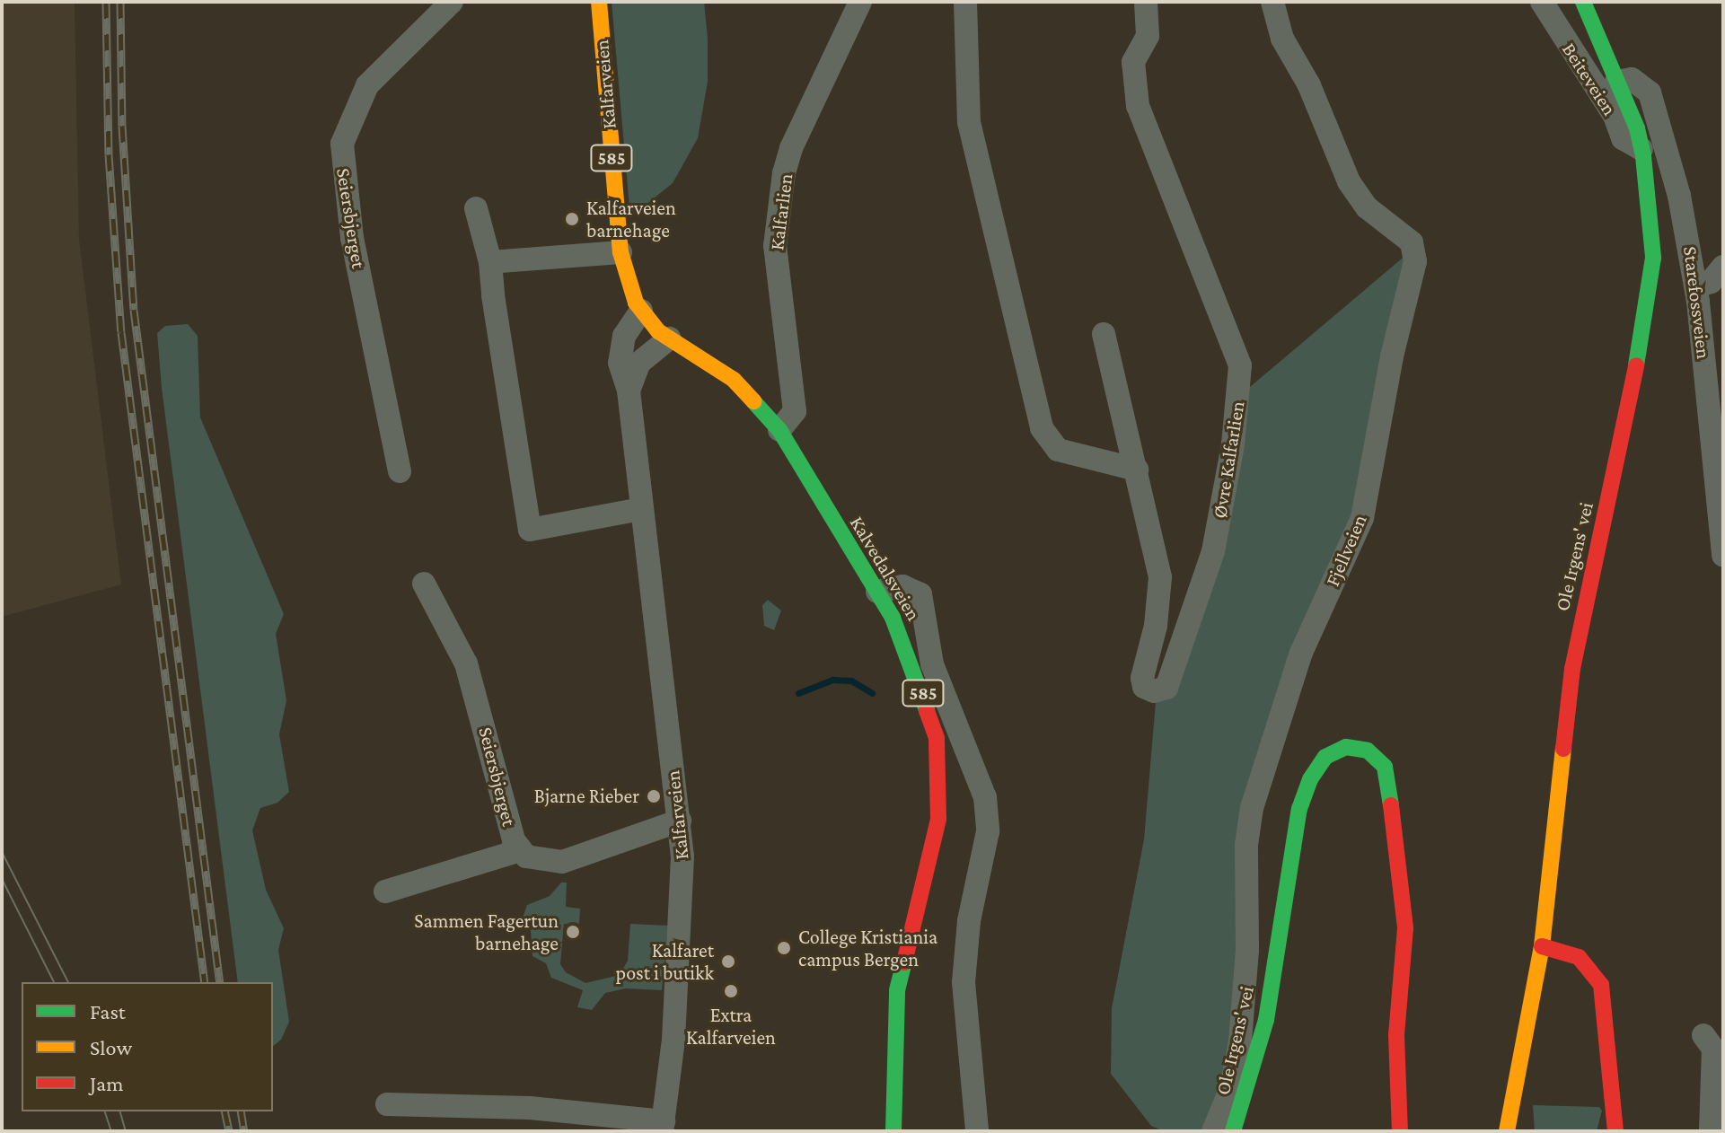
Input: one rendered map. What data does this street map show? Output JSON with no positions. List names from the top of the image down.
{
  "streets": {
    "street": [
      "Beiteveien",
      "Kalfarveien",
      "585",
      "Kalfarlien",
      "Seiersbjerget",
      "Starefossveien",
      "Øvre Kalfarlien",
      "Fjellveien",
      "Ole Irgens' vei",
      "Kalvedalsveien"
    ]
  },
  "crossings": [
    ["Beiteveien", "Ole Irgens' vei"],
    ["Kalfarveien", "Seiersbjerget"],
    ["Kalfarveien", "Kalvedalsveien"],
    ["Kalfarlien", "Kalvedalsveien"],
    ["Starefossveien", "Ole Irgens' vei"]
  ],
  "places": [
    "Kalfarveien barnehage",
    "Bjarne Rieber",
    "Sammen Fagertun barnehage",
    "College Kristiania campus Bergen",
    "Kalfaret post i butikk",
    "Extra Kalfarveien"
  ],
  "legend": ["Fast", "Slow", "Jam"]
}
